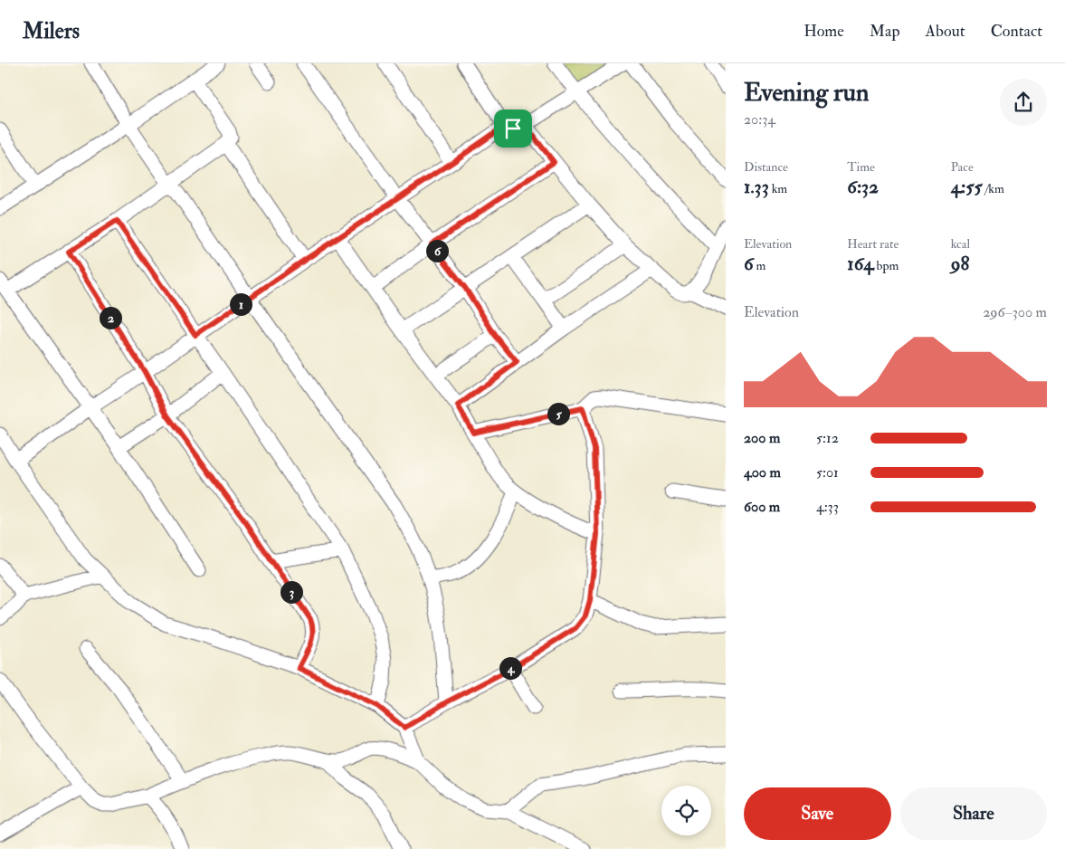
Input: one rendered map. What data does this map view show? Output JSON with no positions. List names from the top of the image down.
{
  "page": {
    "header": "Milers",
    "nav": [
      "Home",
      "Map",
      "About",
      "Contact"
    ],
    "heading": ["Evening run", "20:34"],
    "stats": [
      ["Distance", "1.33 km"],
      ["Time", "6:32"],
      ["Pace", "4:55 /km"],
      ["Elevation", "6 m"],
      ["Heart rate", "164 bpm"],
      ["kcal", "98"]
    ],
    "pins": [
      "6",
      "1",
      "2",
      "5",
      "3",
      "4"
    ],
    "chart": ["Elevation", "296–300 m"],
    "list": [
      {
        "name": "200 m",
        "note": "5:12"
      },
      {
        "name": "400 m",
        "note": "5:01"
      },
      {
        "name": "600 m",
        "note": "4:33"
      }
    ],
    "buttons": ["Save", "Share"]
  }
}
